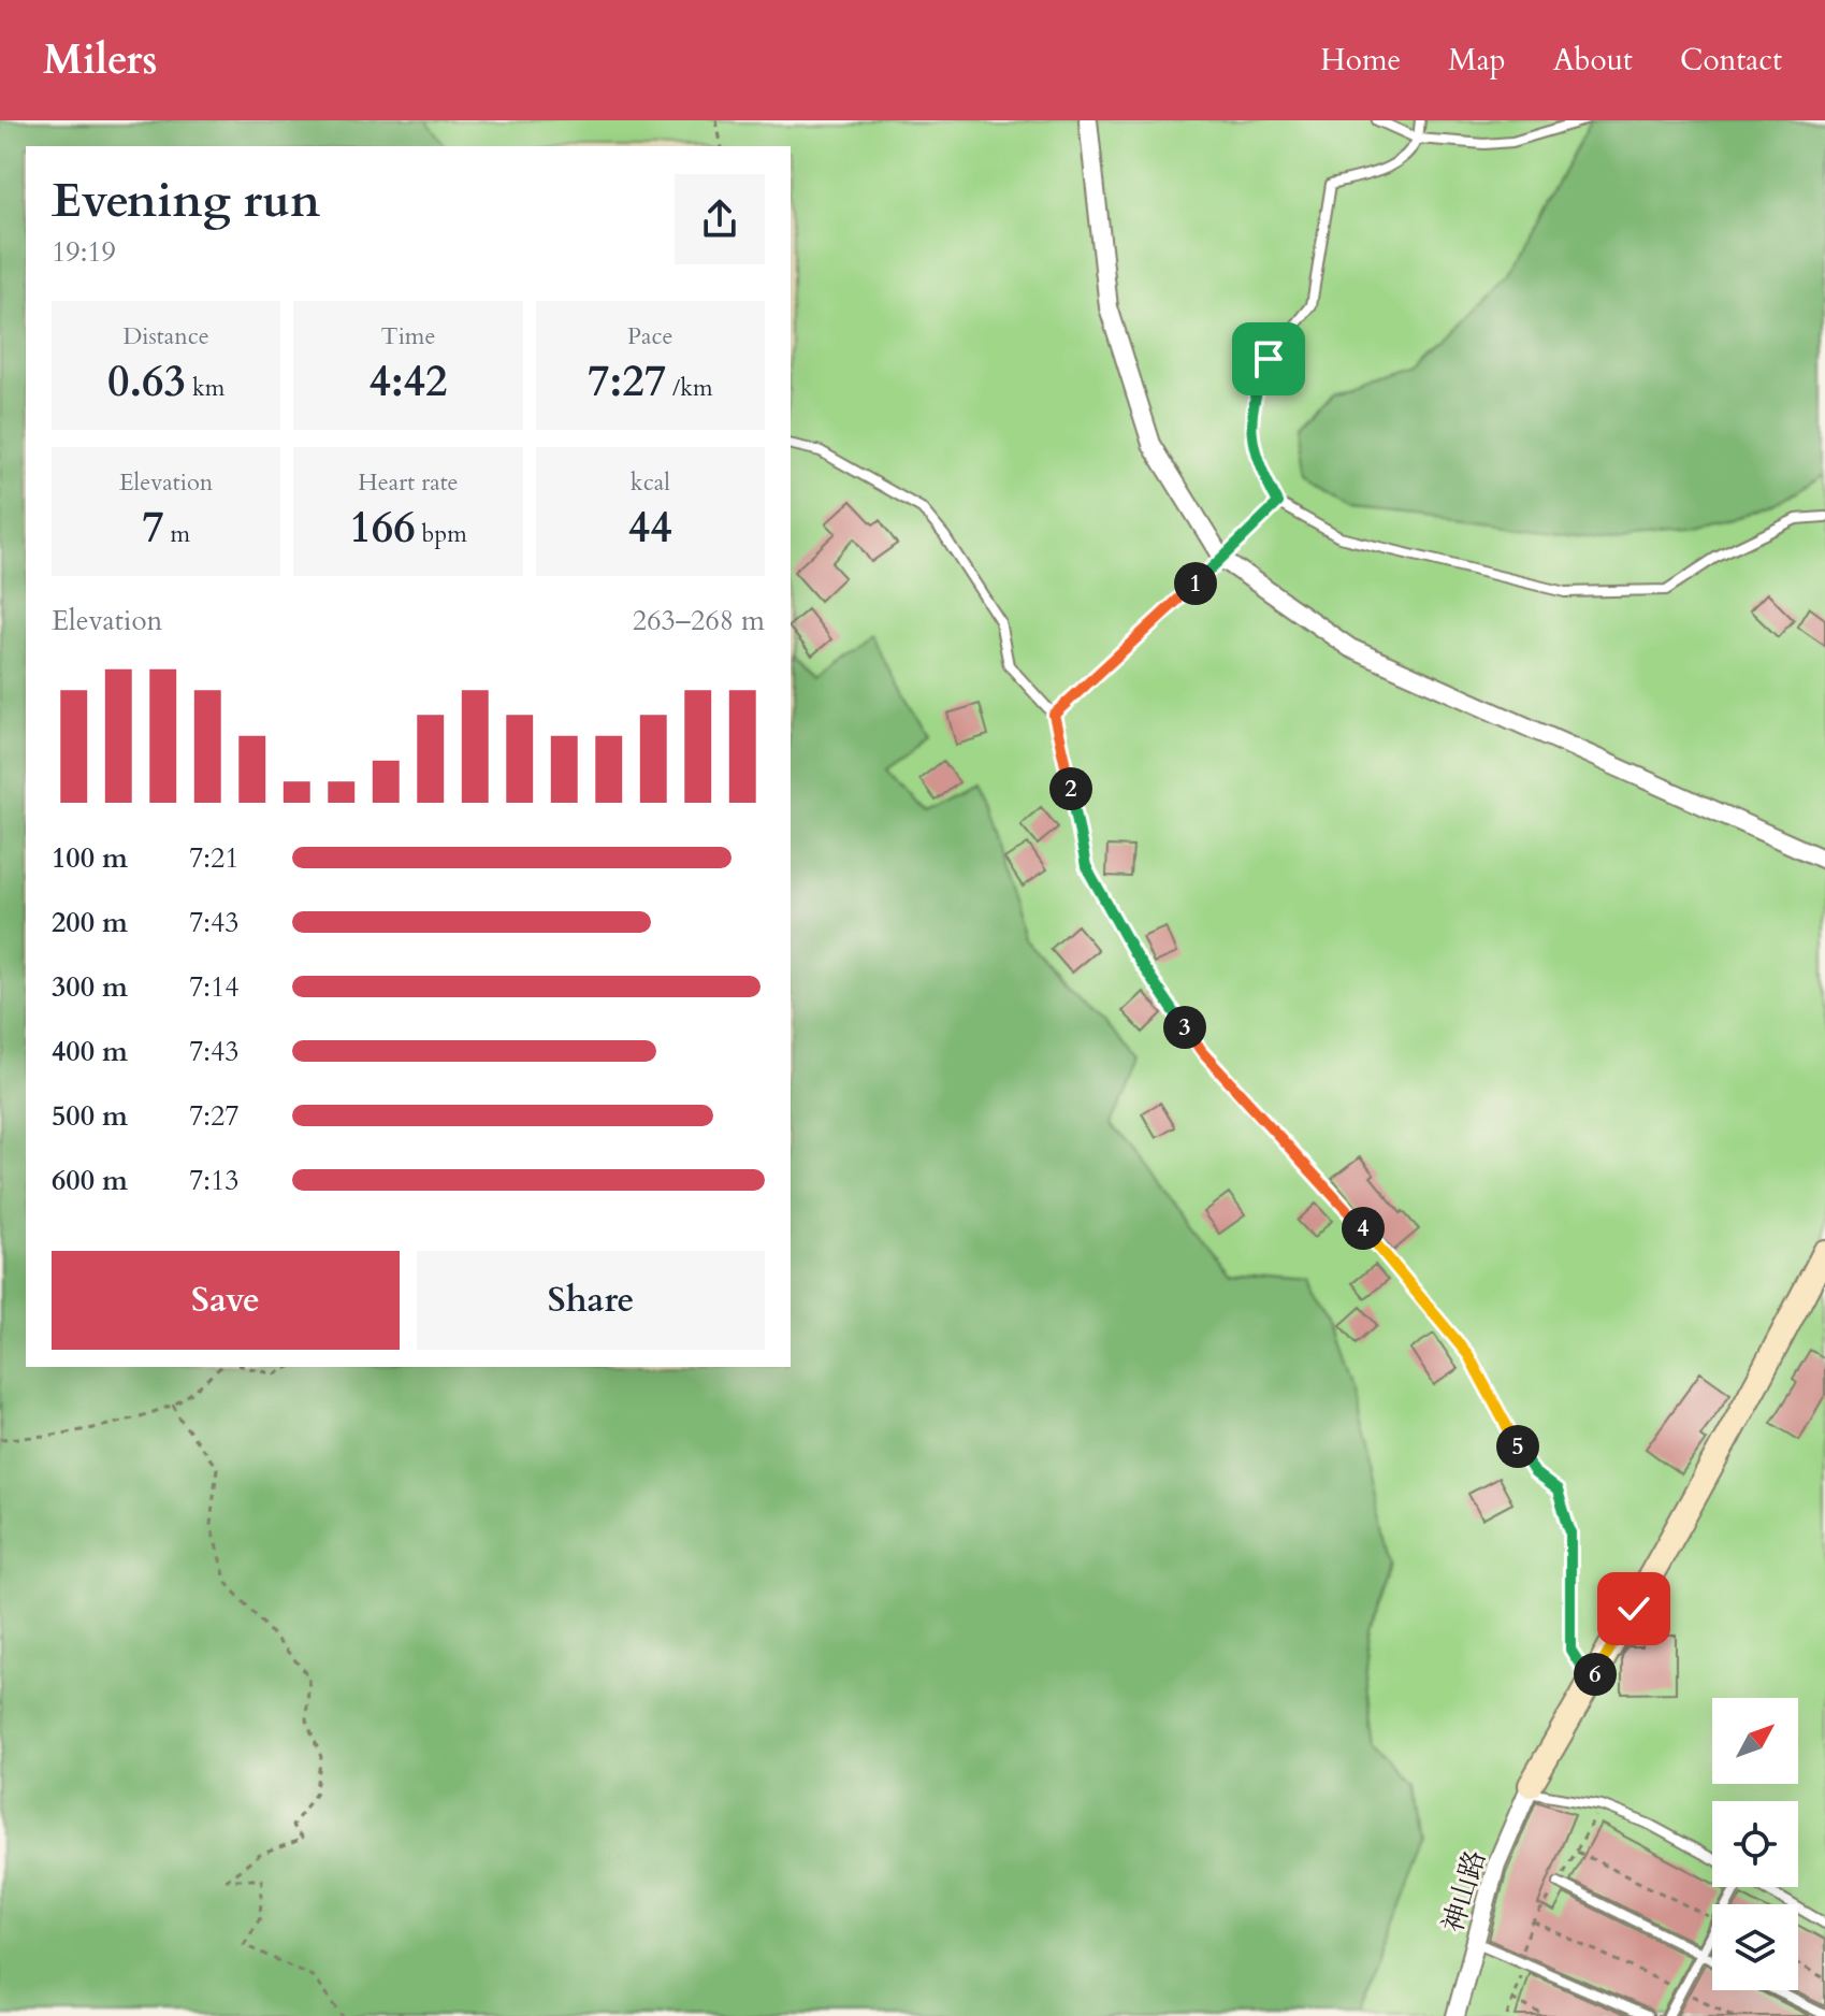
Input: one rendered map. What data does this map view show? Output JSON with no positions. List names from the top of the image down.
{
  "streets": {
    "street": ["神山路"]
  },
  "north": "top right",
  "page": {
    "header": "Milers",
    "nav": [
      "Home",
      "Map",
      "About",
      "Contact"
    ],
    "heading": ["Evening run", "19:19"],
    "stats": [
      ["Distance", "0.63 km"],
      ["Time", "4:42"],
      ["Pace", "7:27 /km"],
      ["Elevation", "7 m"],
      ["Heart rate", "166 bpm"],
      ["kcal", "44"]
    ],
    "pins": [
      "1",
      "2",
      "3",
      "4",
      "5",
      "6"
    ],
    "chart": ["Elevation", "263–268 m"],
    "list": [
      {
        "name": "100 m",
        "note": "7:21"
      },
      {
        "name": "200 m",
        "note": "7:43"
      },
      {
        "name": "300 m",
        "note": "7:14"
      },
      {
        "name": "400 m",
        "note": "7:43"
      },
      {
        "name": "500 m",
        "note": "7:27"
      },
      {
        "name": "600 m",
        "note": "7:13"
      }
    ],
    "buttons": ["Save", "Share"]
  }
}
